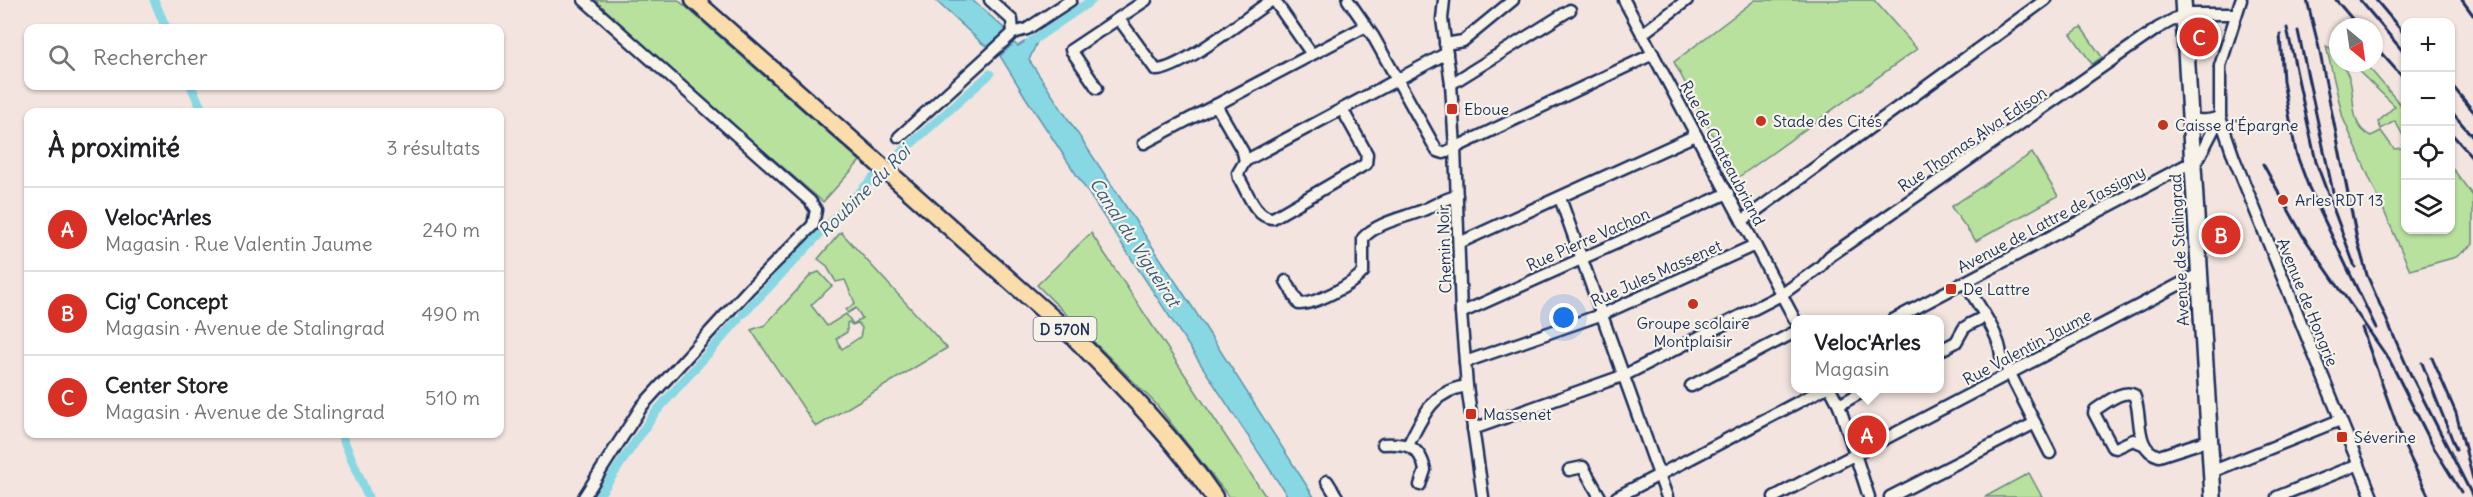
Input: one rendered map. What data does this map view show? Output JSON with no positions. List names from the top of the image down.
{
  "streets": {
    "main road": ["Avenue de Stalingrad", "D 570N"],
    "street": [
      "Rue Thomas Alva Edison",
      "Rue de Chateaubriand",
      "Avenue de Lattre de Tassigny",
      "Rue Pierre Vachon",
      "Chemin Noir",
      "Rue Jules Massenet",
      "Avenue de Hongrie",
      "Rue Valentin Jaume"
    ]
  },
  "crossings": [
    ["Rue Thomas Alva Edison", "Rue de Chateaubriand"],
    ["Rue Thomas Alva Edison", "Chemin Noir"],
    ["Rue Thomas Alva Edison", "Avenue de Stalingrad"],
    ["Rue de Chateaubriand", "Rue Pierre Vachon"],
    ["Rue de Chateaubriand", "Rue Jules Massenet"],
    ["Avenue de Lattre de Tassigny", "Avenue de Stalingrad"],
    ["Rue Pierre Vachon", "Chemin Noir"],
    ["Chemin Noir", "Rue Jules Massenet"],
    ["Avenue de Stalingrad", "Rue Valentin Jaume"]
  ],
  "water": ["Roubine du Roi", "Canal du Vigueirat"],
  "places": {
    "transit": [
      "Eboue",
      "De Lattre",
      "Massenet",
      "Séverine"
    ],
    "other": [
      "Stade des Cités",
      "Caisse d'Épargne",
      "Arles RDT 13",
      "Groupe scolaire Montplaisir"
    ]
  },
  "north": "bottom right",
  "page": {
    "pins": ["C", "B", "A"],
    "map_buttons": ["+", "−"],
    "search": "Rechercher",
    "heading": ["À proximité", "3 résultats"],
    "list": [
      {
        "mark": "A",
        "name": "Veloc'Arles",
        "note": "Magasin · Rue Valentin Jaume",
        "value": "240 m"
      },
      {
        "mark": "B",
        "name": "Cig' Concept",
        "note": "Magasin · Avenue de Stalingrad",
        "value": "490 m"
      },
      {
        "mark": "C",
        "name": "Center Store",
        "note": "Magasin · Avenue de Stalingrad",
        "value": "510 m"
      }
    ],
    "popup": ["Veloc'Arles", "Magasin"]
  }
}
